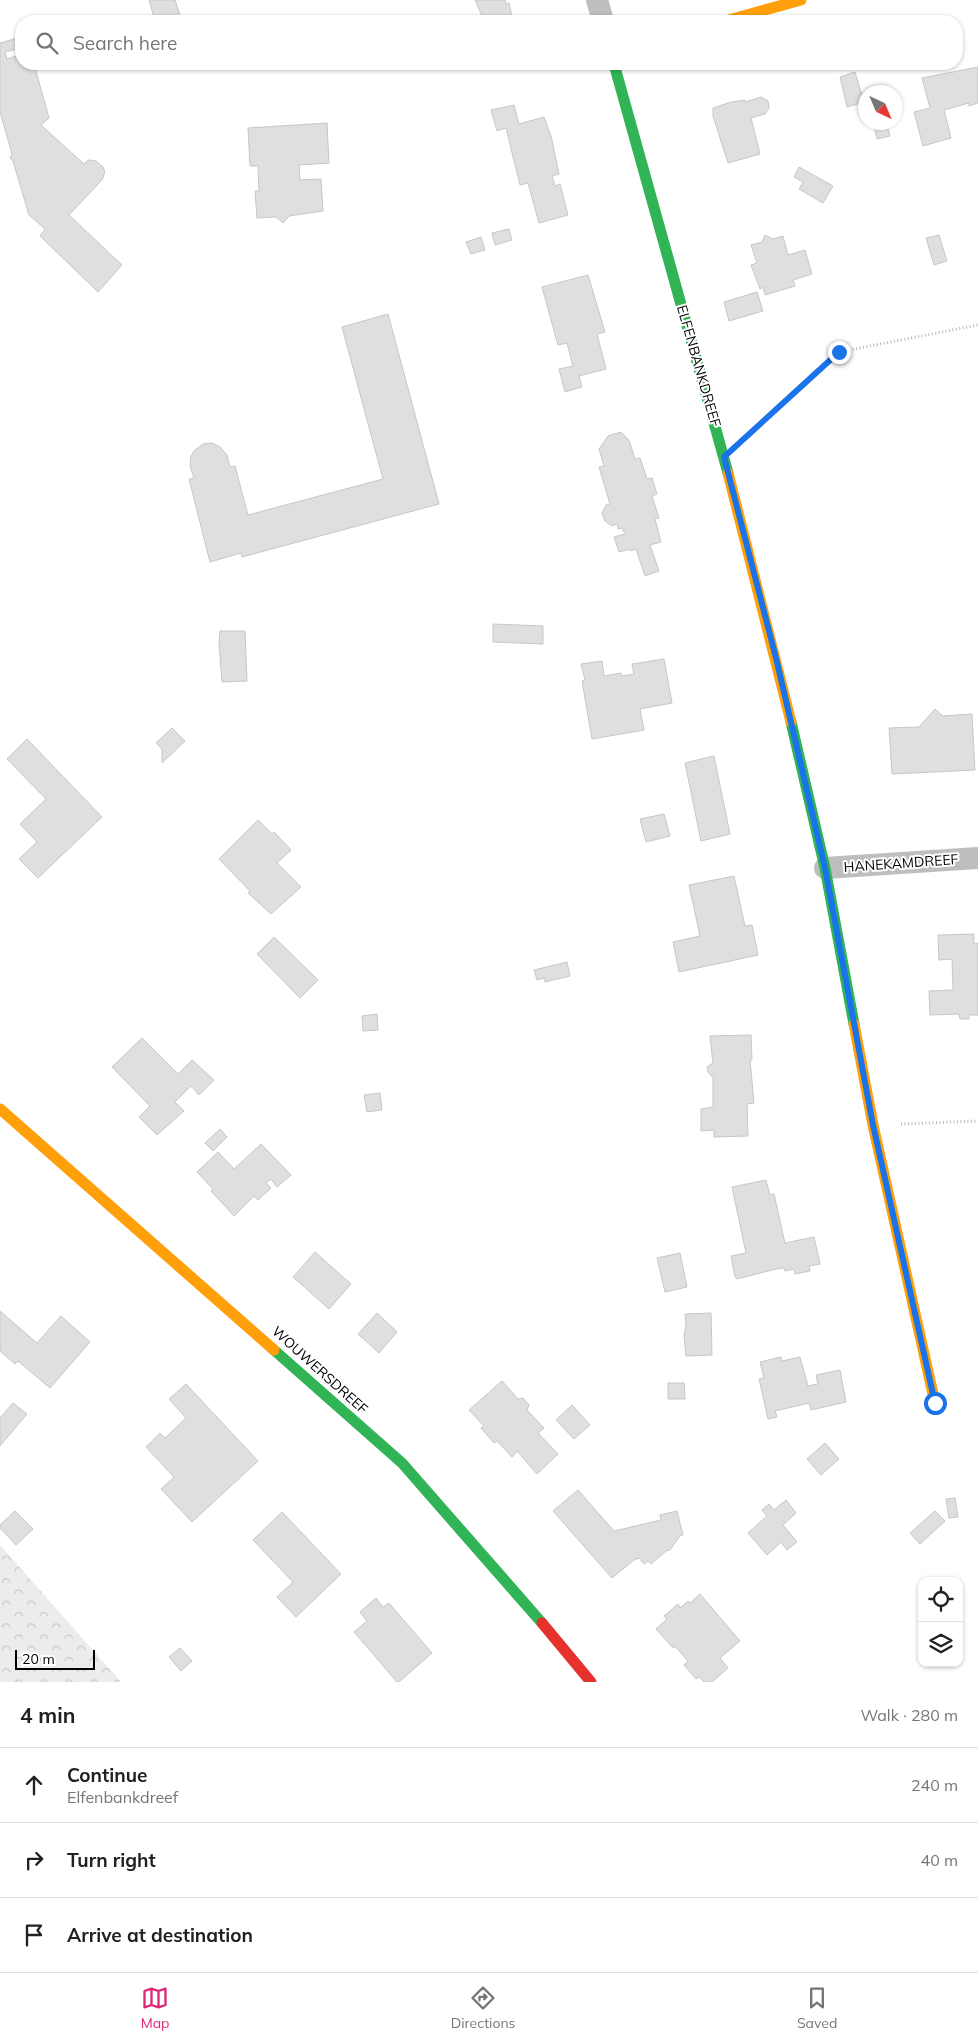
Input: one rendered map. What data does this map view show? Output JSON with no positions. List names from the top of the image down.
{
  "streets": {
    "street": ["ELFENBANKDREEF", "HANEKAMDREEF", "WOUWERSDREEF"]
  },
  "crossings": [
    ["ELFENBANKDREEF", "HANEKAMDREEF"]
  ],
  "scale_bar": "20 m",
  "north": "bottom right",
  "page": {
    "search": "Search here",
    "scale": "20 m",
    "heading": ["4 min", "Walk · 280 m"],
    "list": [
      ["Continue", "Elfenbankdreef", "240 m"],
      ["Turn right", "40 m"],
      "Arrive at destination"
    ],
    "nav": ["Map", "Directions", "Saved"]
  }
}
